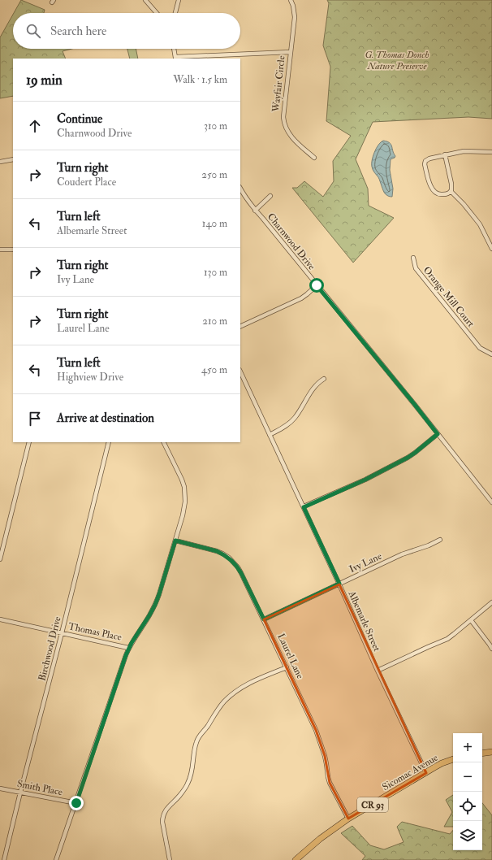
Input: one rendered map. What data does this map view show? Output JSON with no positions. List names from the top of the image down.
{
  "streets": {
    "main road": ["Sicomac Avenue", "CR 93"],
    "street": [
      "Wayfair Circle",
      "Charnwood Drive",
      "Orange Mill Court",
      "Ivy Lane",
      "Albemarle Street",
      "Thomas Place",
      "Birchwood Drive",
      "Laurel Lane",
      "Smith Place"
    ]
  },
  "crossings": [
    ["Ivy Lane", "Albemarle Street"],
    ["Ivy Lane", "Laurel Lane"],
    ["Albemarle Street", "Sicomac Avenue"],
    ["Thomas Place", "Birchwood Drive"],
    ["Birchwood Drive", "Smith Place"],
    ["Laurel Lane", "Sicomac Avenue"]
  ],
  "parks": ["G. Thomas Donch Nature Preserve"],
  "page": {
    "search": "Search here",
    "heading": ["19 min", "Walk · 1.5 km"],
    "list": [
      ["Continue", "Charnwood Drive", "310 m"],
      ["Turn right", "Coudert Place", "250 m"],
      ["Turn left", "Albemarle Street", "140 m"],
      ["Turn right", "Ivy Lane", "130 m"],
      ["Turn right", "Laurel Lane", "210 m"],
      ["Turn left", "Highview Drive", "450 m"],
      "Arrive at destination"
    ],
    "map_buttons": ["+", "−"]
  }
}
